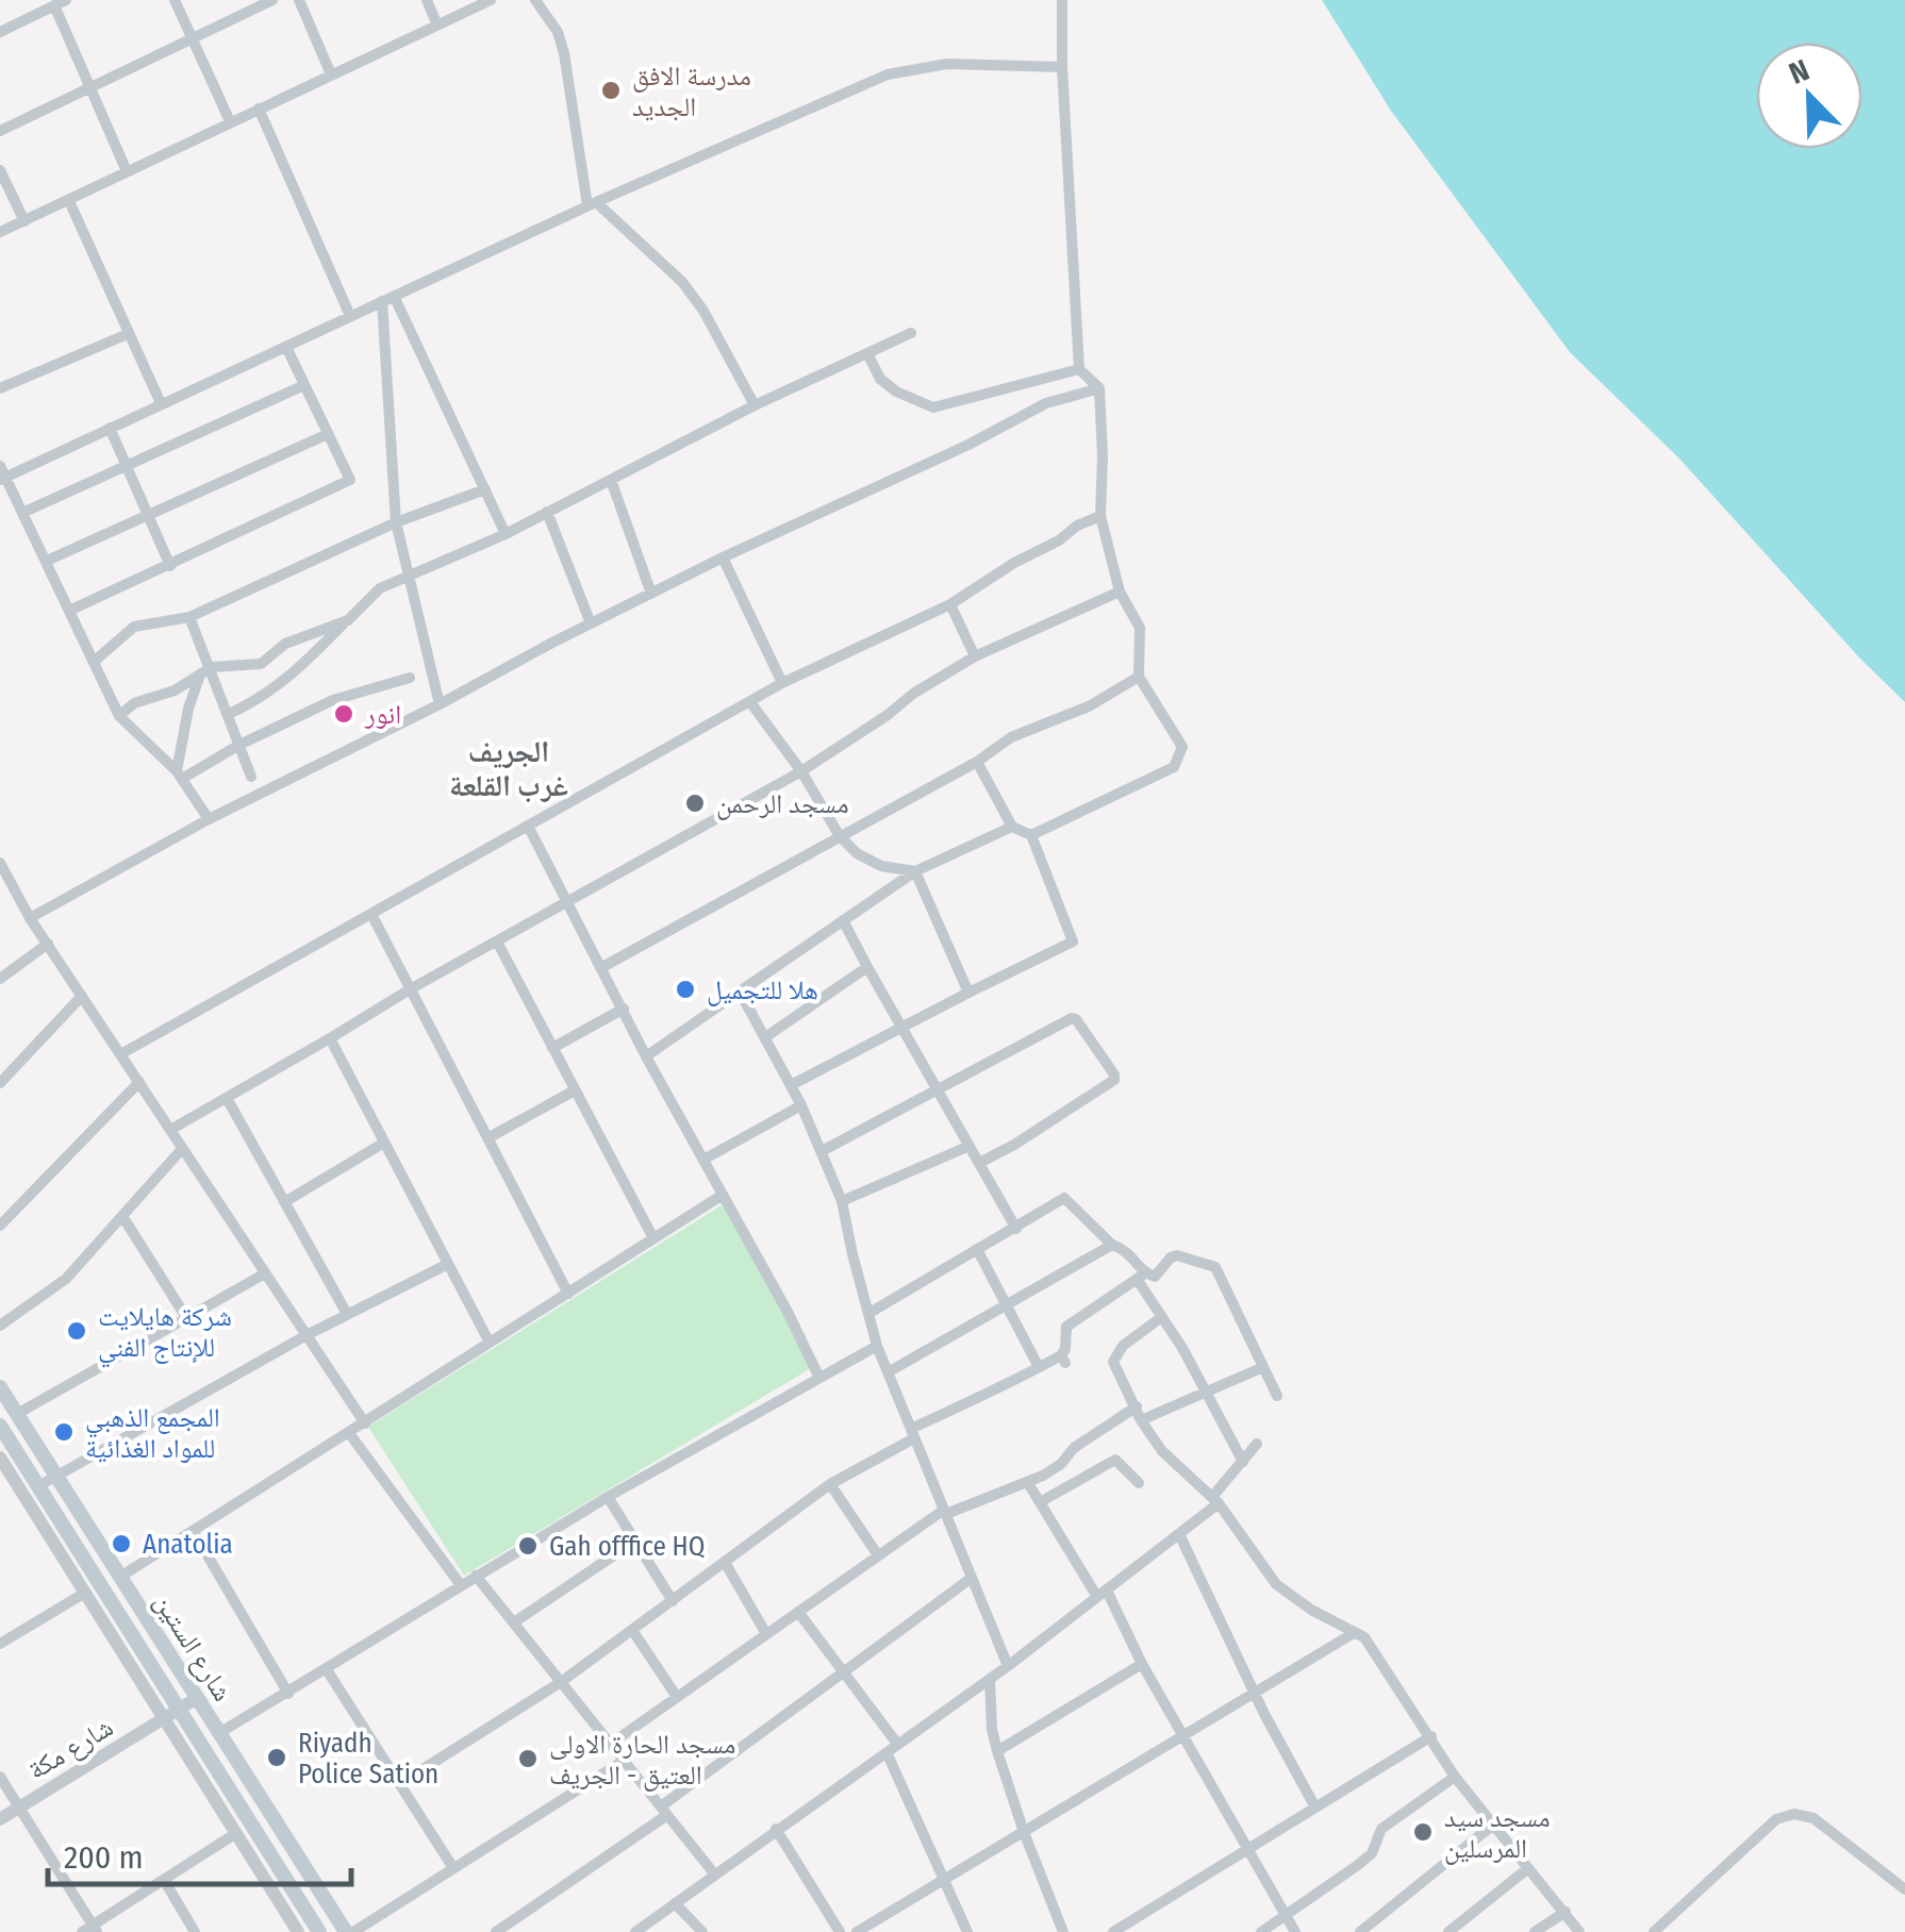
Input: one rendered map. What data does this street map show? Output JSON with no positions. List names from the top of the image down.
{
  "streets": {
    "main road": ["شارع الستين"],
    "street": ["شارع مكة"]
  },
  "crossings": [
    ["شارع الستين", "شارع مكة"]
  ],
  "districts": ["الجريف غرب القلعة"],
  "places": [
    "مدرسة الافق الجديد",
    "انور",
    "مسجد الرحمن",
    "هلا للتجميل",
    "شركة هايلايت للإنتاج الفني",
    "المجمع الذهبي للمواد الغذائية",
    "Anatolia",
    "Gah offfice HQ",
    "Riyadh Police Sation",
    "مسجد الحارة الاولى العتيق - الجريف",
    "مسجد سيد المرسلين"
  ],
  "scale_bar": "200 m",
  "north": "top left"
}
